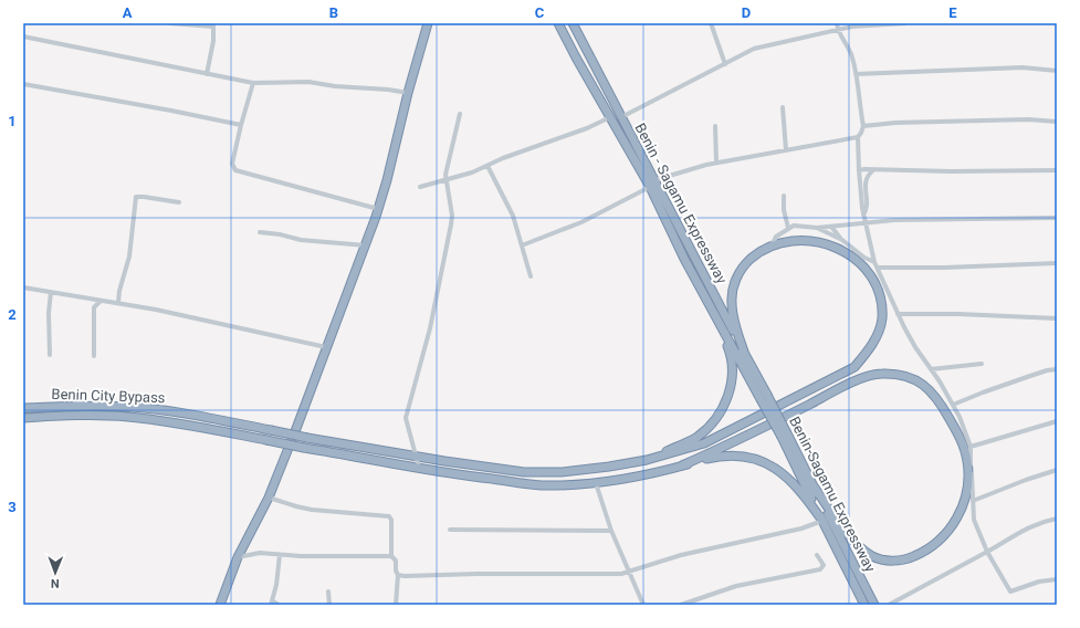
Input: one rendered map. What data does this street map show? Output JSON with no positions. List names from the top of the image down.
{
  "streets": {
    "highway": ["Benin - Sagamu Expressway", "Benin City Bypass", "Benin-Sagamu Expressway"]
  },
  "north": "bottom",
  "grid": {
    "columns": [
      "A",
      "B",
      "C",
      "D",
      "E"
    ],
    "rows": ["1", "2", "3"]
  }
}
